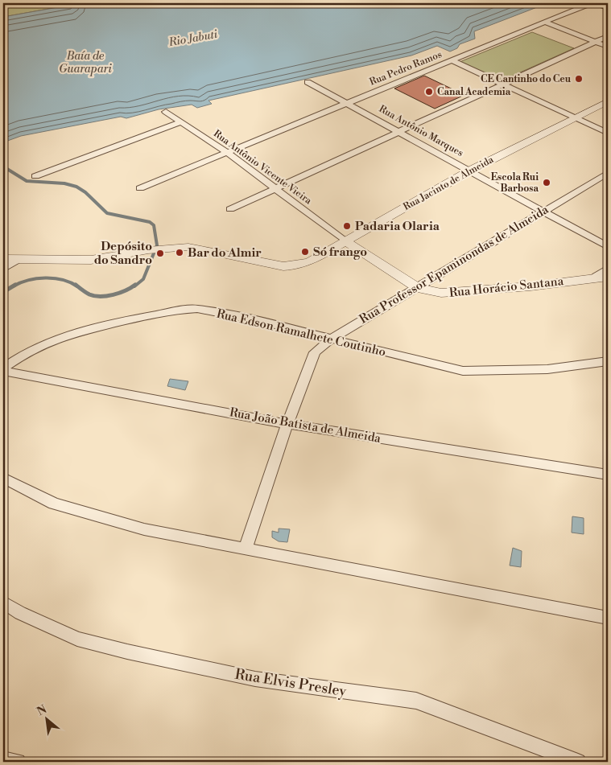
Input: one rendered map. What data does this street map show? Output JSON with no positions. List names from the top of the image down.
{
  "streets": {
    "street": [
      "Rua Pedro Ramos",
      "Rua Antônio Marques",
      "Rua Antônio Vicente Vieira",
      "Rua Jacinto de Almeida",
      "Rua Professor Epaminondas de Almeida",
      "Rua Horácio Santana",
      "Rua Edson Ramalhete Coutinho",
      "Rua João Batista de Almeida",
      "Rua Elvis Presley"
    ]
  },
  "crossings": [
    ["Rua Pedro Ramos", "Rua Antônio Marques"],
    ["Rua Pedro Ramos", "Rua Antônio Vicente Vieira"],
    ["Rua Antônio Marques", "Rua Jacinto de Almeida"],
    ["Rua Antônio Marques", "Rua Professor Epaminondas de Almeida"],
    ["Rua Antônio Vicente Vieira", "Rua Jacinto de Almeida"],
    ["Rua Professor Epaminondas de Almeida", "Rua Horácio Santana"],
    ["Rua Professor Epaminondas de Almeida", "Rua Edson Ramalhete Coutinho"],
    ["Rua Professor Epaminondas de Almeida", "Rua João Batista de Almeida"]
  ],
  "water": ["Rio Jabuti", "Baía de Guarapari"],
  "places": [
    "CE Cantinho do Ceu",
    "Canal Academia",
    "Escola Rui Barbosa",
    "Padaria Olaria",
    "Só frango",
    "Bar do Almir",
    "Depósito do Sandro"
  ],
  "north": "top left"
}
